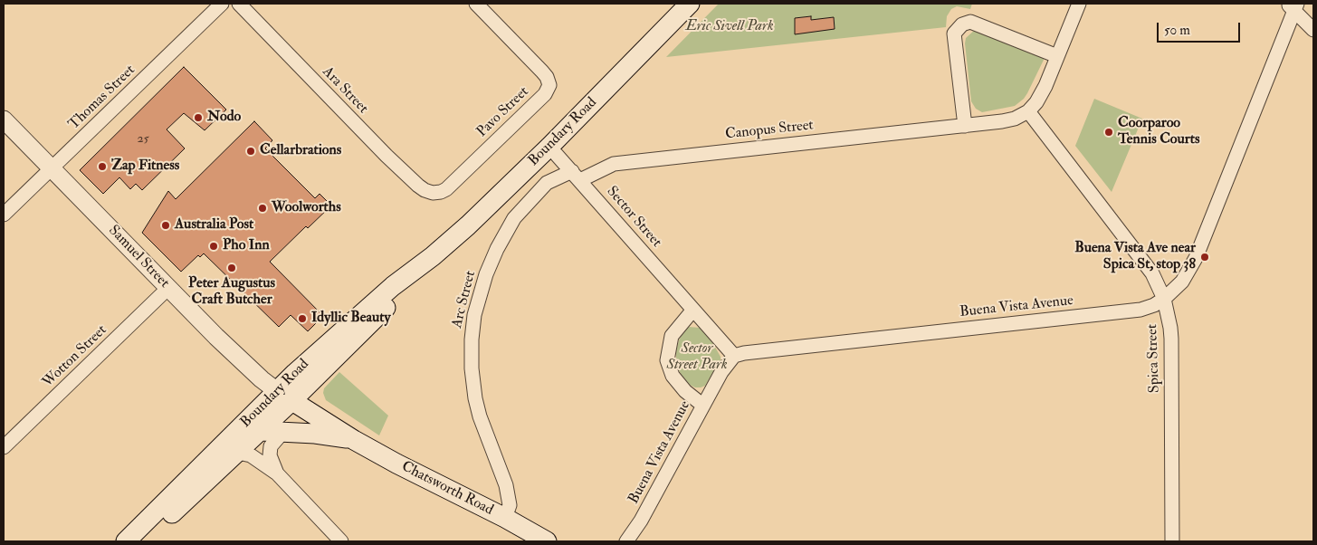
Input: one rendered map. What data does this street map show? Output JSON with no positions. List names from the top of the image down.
{
  "streets": {
    "main road": ["Boundary Road", "Chatsworth Road"],
    "street": [
      "Ara Street",
      "Thomas Street",
      "Pavo Street",
      "Canopus Street",
      "Sector Street",
      "Samuel Street",
      "Arc Street",
      "Buena Vista Avenue",
      "Wotton Street",
      "Spica Street"
    ]
  },
  "crossings": [
    ["Ara Street", "Pavo Street"],
    ["Thomas Street", "Samuel Street"],
    ["Canopus Street", "Sector Street"],
    ["Canopus Street", "Arc Street"],
    ["Canopus Street", "Spica Street"],
    ["Boundary Road", "Sector Street"],
    ["Boundary Road", "Samuel Street"],
    ["Boundary Road", "Chatsworth Road"],
    ["Sector Street", "Arc Street"],
    ["Sector Street", "Buena Vista Avenue"],
    ["Samuel Street", "Wotton Street"],
    ["Samuel Street", "Chatsworth Road"],
    ["Arc Street", "Chatsworth Road"],
    ["Buena Vista Avenue", "Spica Street"]
  ],
  "parks": ["Eric Sivell Park", "Sector Street Park"],
  "places": [
    "Nodo",
    "Coorparoo Tennis Courts",
    "Cellarbrations",
    "Zap Fitness",
    "Woolworths",
    "Australia Post",
    "Pho Inn",
    "Buena Vista Ave near Spica St, stop 38",
    "Peter Augustus Craft Butcher",
    "Idyllic Beauty"
  ],
  "house_numbers": ["25"],
  "scale_bar": "50 m"
}
